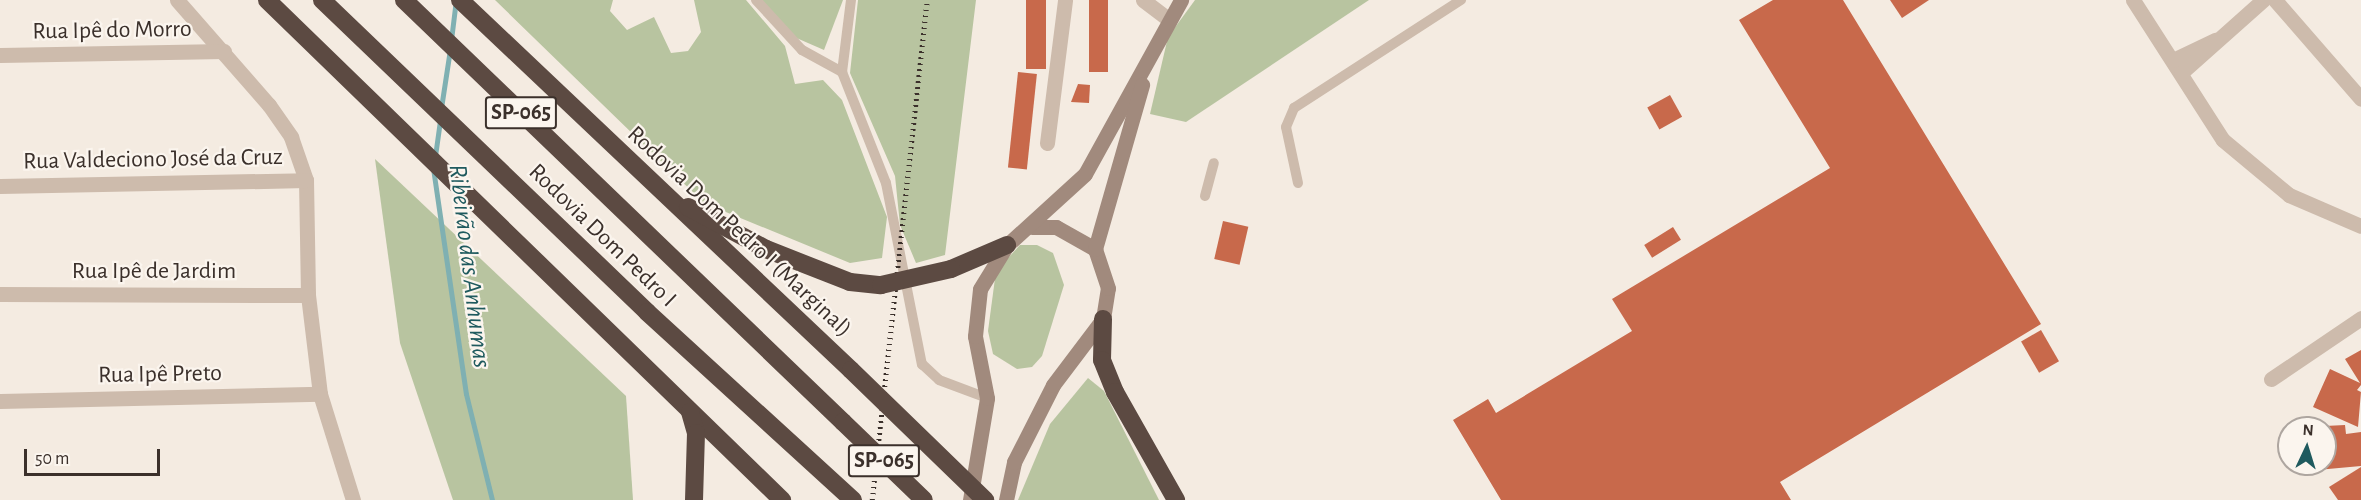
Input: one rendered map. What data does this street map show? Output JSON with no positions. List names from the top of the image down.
{
  "streets": {
    "highway": ["SP-065", "Rodovia Dom Pedro I (Marginal)", "Rodovia Dom Pedro I"],
    "street": [
      "Rua Ipê do Morro",
      "Rua Valdeciono José da Cruz",
      "Rua Ipê de Jardim",
      "Rua Ipê Preto"
    ]
  },
  "water": ["Ribeirão das Anhumas"],
  "scale_bar": "50 m",
  "north": "top"
}
